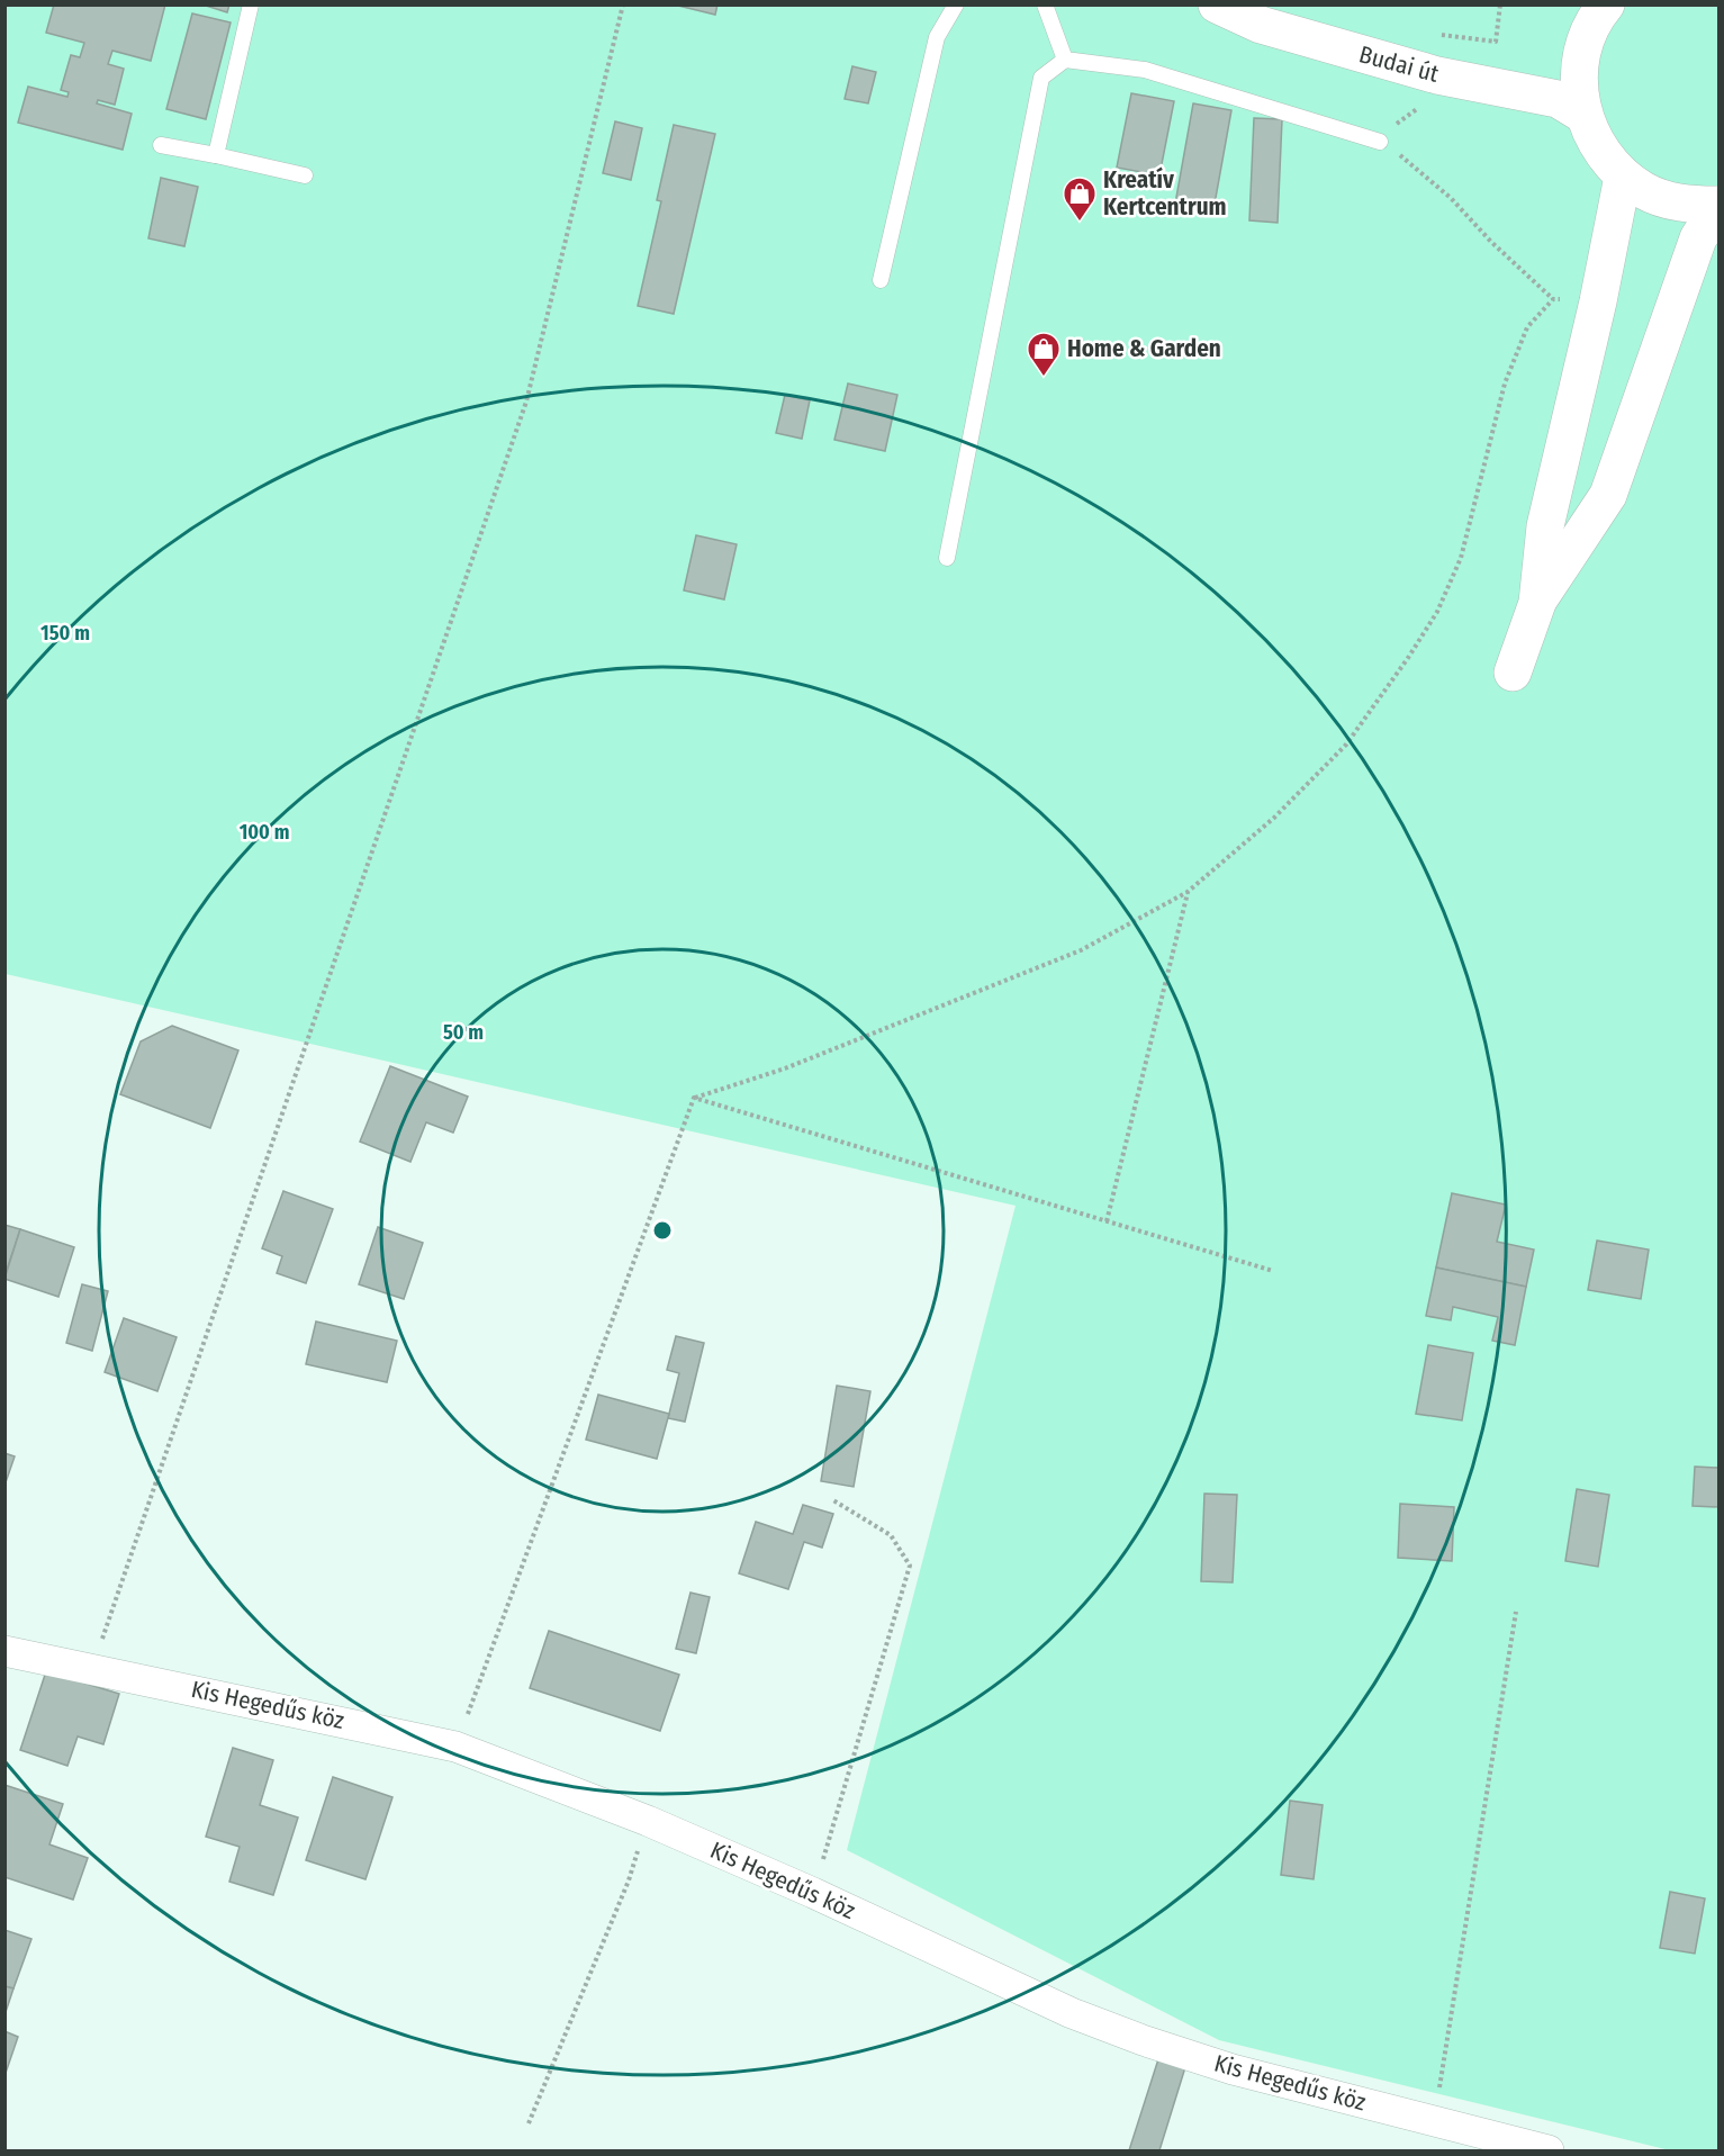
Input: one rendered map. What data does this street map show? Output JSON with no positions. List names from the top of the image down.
{
  "streets": {
    "street": ["Budai út", "Kis Hegedűs köz"]
  },
  "places": {
    "shop": ["Kreatív Kertcentrum", "Home & Garden"]
  },
  "rings": ["150 m", "100 m", "50 m"]
}
